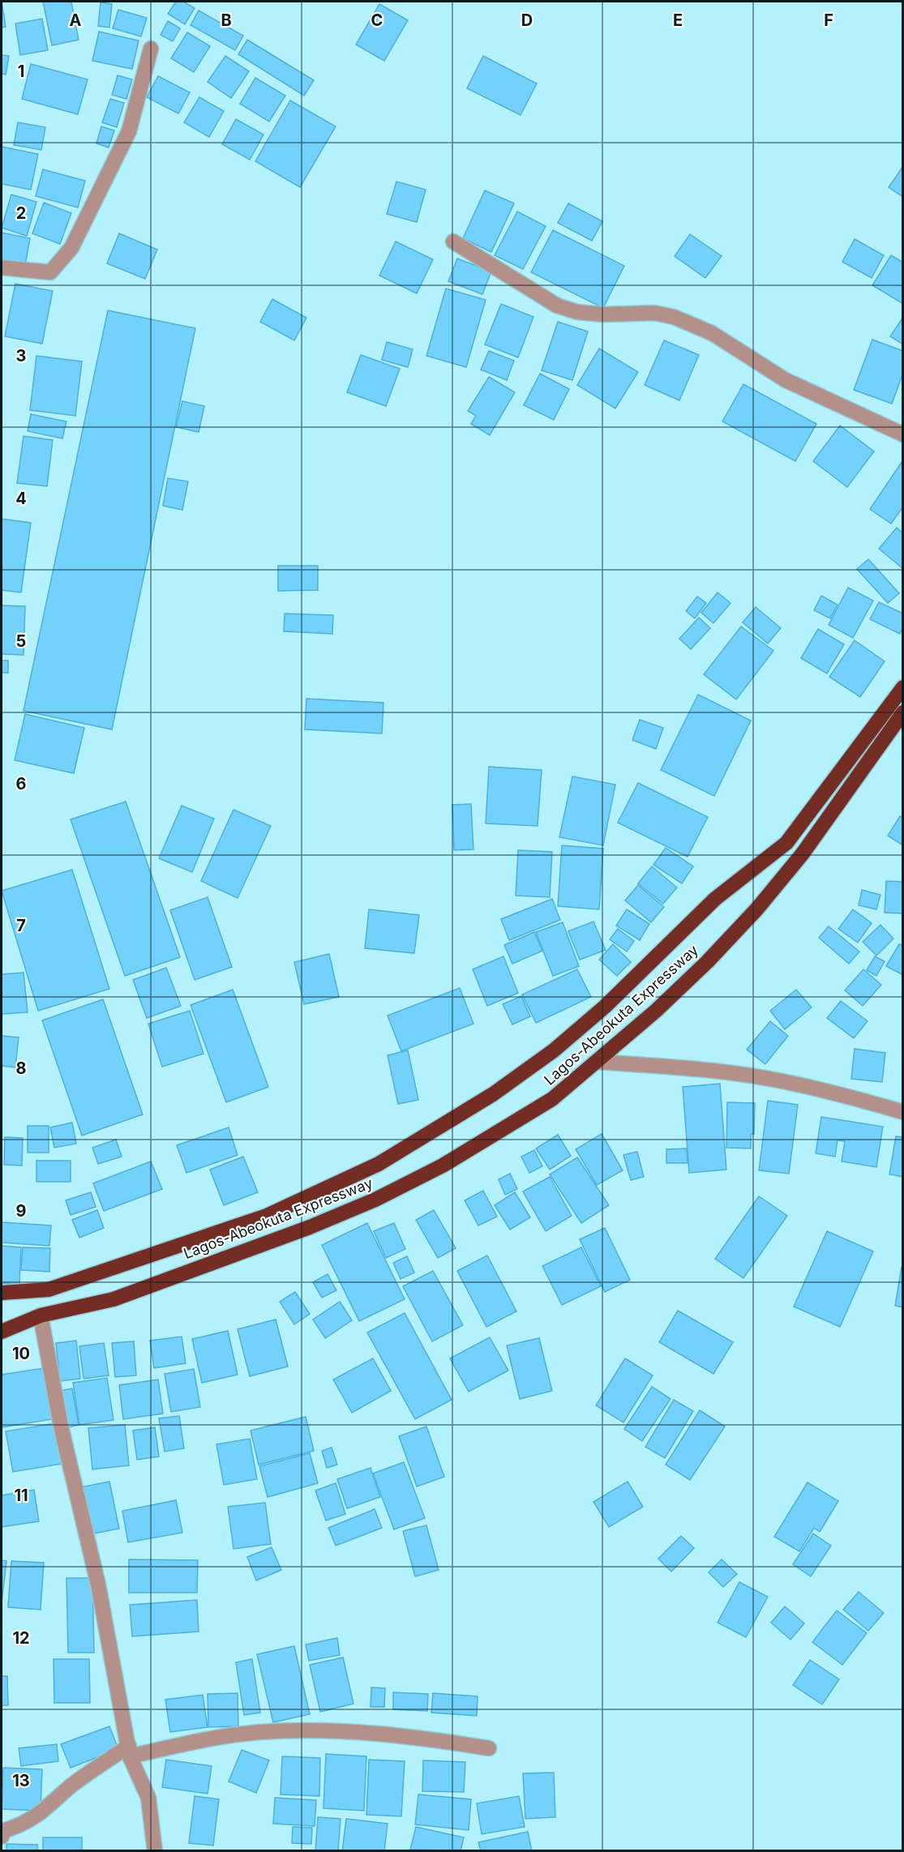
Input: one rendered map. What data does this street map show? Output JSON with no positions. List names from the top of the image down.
{
  "streets": {
    "highway": ["Lagos-Abeokuta Expressway"]
  },
  "grid": {
    "columns": [
      "A",
      "B",
      "C",
      "D",
      "E",
      "F"
    ],
    "rows": [
      "1",
      "2",
      "3",
      "4",
      "5",
      "6",
      "7",
      "8",
      "9",
      "10",
      "11",
      "12",
      "13"
    ]
  }
}
